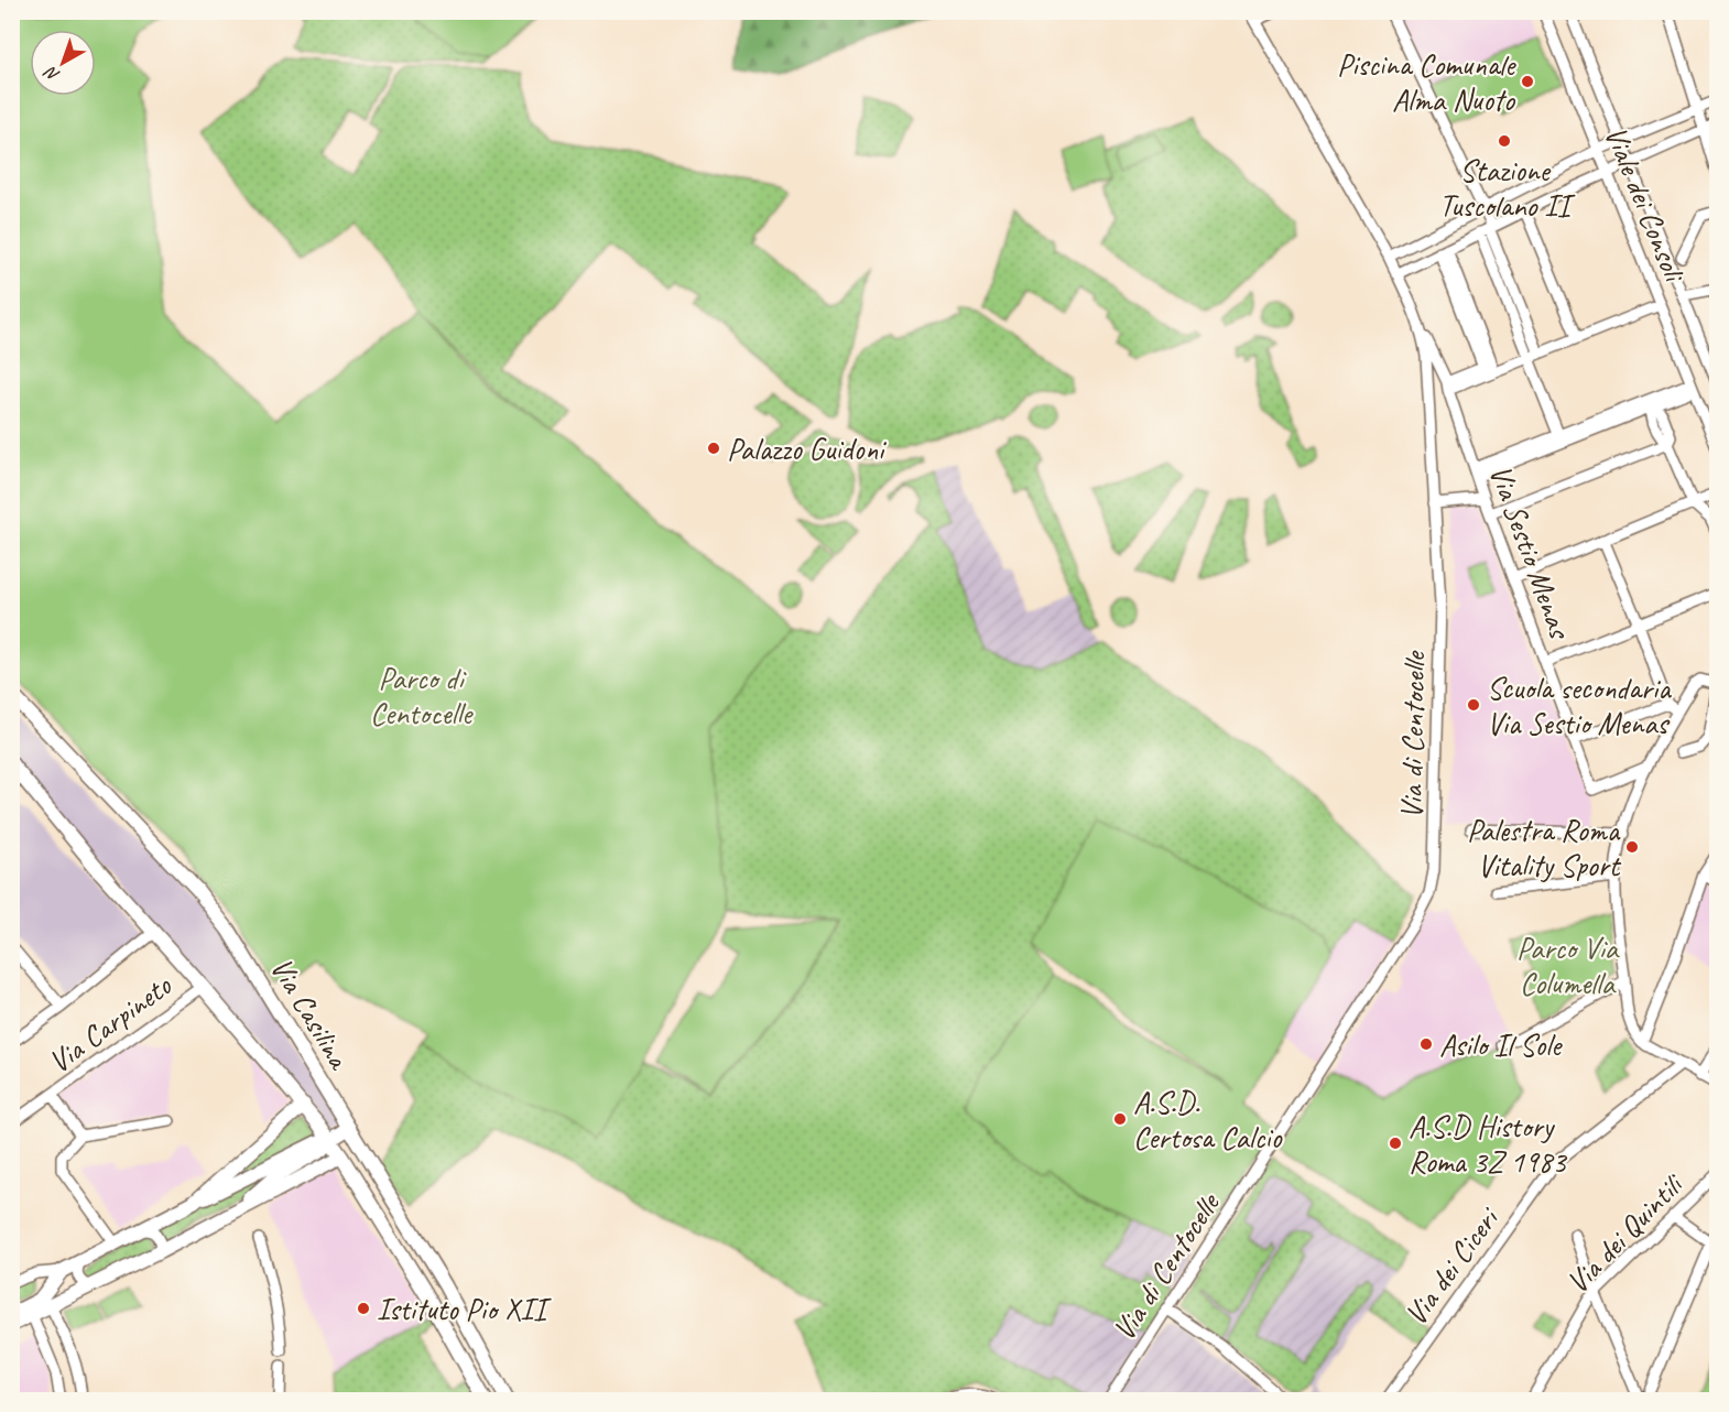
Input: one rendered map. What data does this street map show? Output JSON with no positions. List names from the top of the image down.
{
  "streets": {
    "main road": ["Via Casilina"],
    "street": [
      "Viale dei Consoli",
      "Via Sestio Menas",
      "Via di Centocelle",
      "Via Carpineto",
      "Via dei Quintili",
      "Via dei Ciceri"
    ]
  },
  "crossings": [
    ["Via Sestio Menas", "Via di Centocelle"],
    ["Via Casilina", "Via Carpineto"]
  ],
  "parks": ["Parco di Centocelle", "Parco Via Columella"],
  "places": [
    "Piscina Comunale Alma Nuoto",
    "Stazione Tuscolano II",
    "Palazzo Guidoni",
    "Scuola secondaria Via Sestio Menas",
    "Palestra Roma Vitality Sport",
    "Asilo Il Sole",
    "A.S.D. Certosa Calcio",
    "A.S.D History Roma 3Z 1983",
    "Istituto Pio XII"
  ],
  "north": "bottom left"
}
